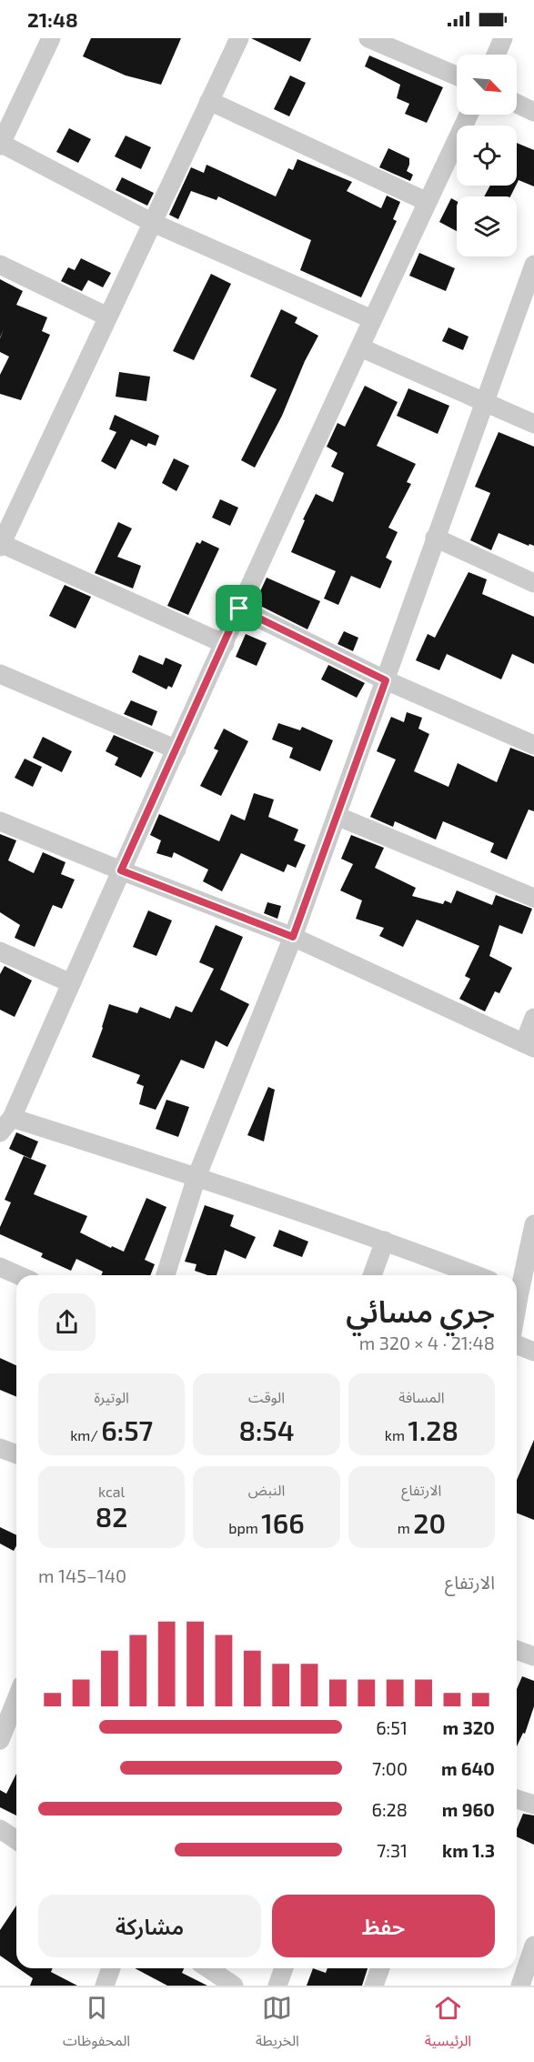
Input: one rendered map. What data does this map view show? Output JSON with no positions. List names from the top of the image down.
{
  "north": "bottom right",
  "page": {
    "status": "21:48",
    "heading": ["جري مسائي", "21:48 · 4 × 320 m"],
    "stats": [
      ["المسافة", "1.28 km"],
      ["الوقت", "8:54"],
      ["الوتيرة", "6:57 /km"],
      ["الارتفاع", "20 m"],
      ["النبض", "166 bpm"],
      ["kcal", "82"]
    ],
    "chart": ["الارتفاع", "140–145 m"],
    "list": [
      {
        "name": "320 m",
        "note": "6:51"
      },
      {
        "name": "640 m",
        "note": "7:00"
      },
      {
        "name": "960 m",
        "note": "6:28"
      },
      {
        "name": "1.3 km",
        "note": "7:31"
      }
    ],
    "buttons": ["حفظ", "مشاركة"],
    "tabs": ["الرئيسية", "الخريطة", "المحفوظات"]
  }
}
